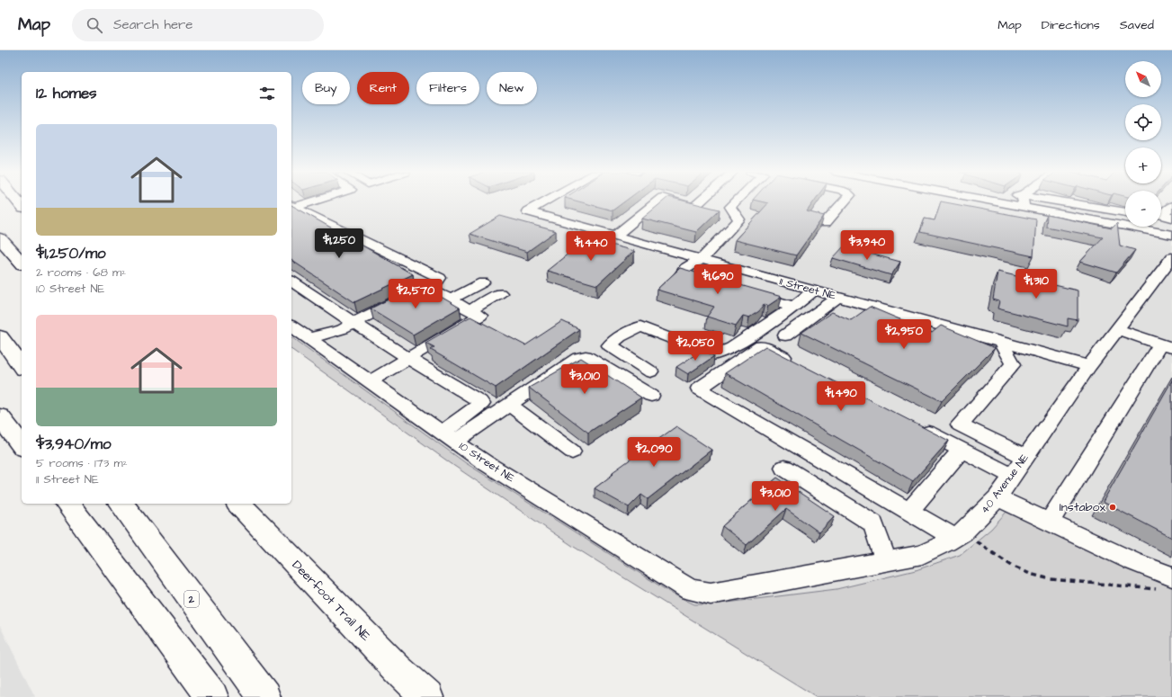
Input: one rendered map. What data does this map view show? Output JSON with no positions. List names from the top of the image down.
{
  "streets": {
    "highway": ["2", "Deerfoot Trail NE"],
    "street": ["11 Street NE", "10 Street NE", "40 Avenue NE"]
  },
  "crossings": [
    ["11 Street NE", "40 Avenue NE"],
    ["10 Street NE", "40 Avenue NE"]
  ],
  "places": ["Instabox"],
  "north": "top left",
  "page": {
    "header": "Map",
    "search": "Search here",
    "nav": ["Map", "Directions", "Saved"],
    "map_buttons": ["+", "−"],
    "chip": [
      "Buy",
      "Rent",
      "Filters",
      "New"
    ],
    "heading": "12 homes",
    "list": [
      {
        "name": "$1,250/mo",
        "note": "2 rooms · 68 m² · 10 Street NE"
      },
      {
        "name": "$3,940/mo",
        "note": "5 rooms · 173 m² · 11 Street NE"
      }
    ],
    "price": [
      "$1,250",
      "$3,940",
      "$1,440",
      "$1,690",
      "$1,310",
      "$2,570",
      "$2,950",
      "$2,050",
      "$3,010",
      "$1,490",
      "$2,090",
      "$3,010"
    ]
  }
}
